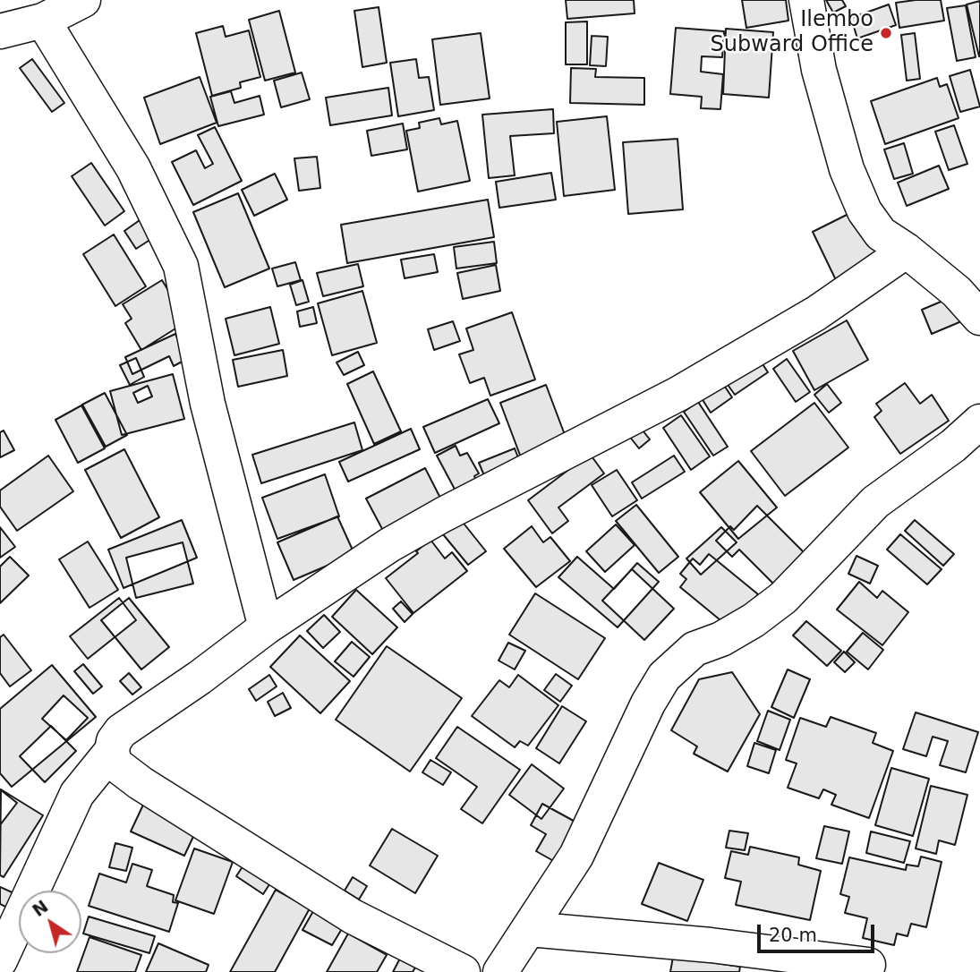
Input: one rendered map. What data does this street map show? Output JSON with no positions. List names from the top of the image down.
{
  "places": ["Ilembo Subward Office"],
  "scale_bar": "20 m",
  "north": "top left"
}
